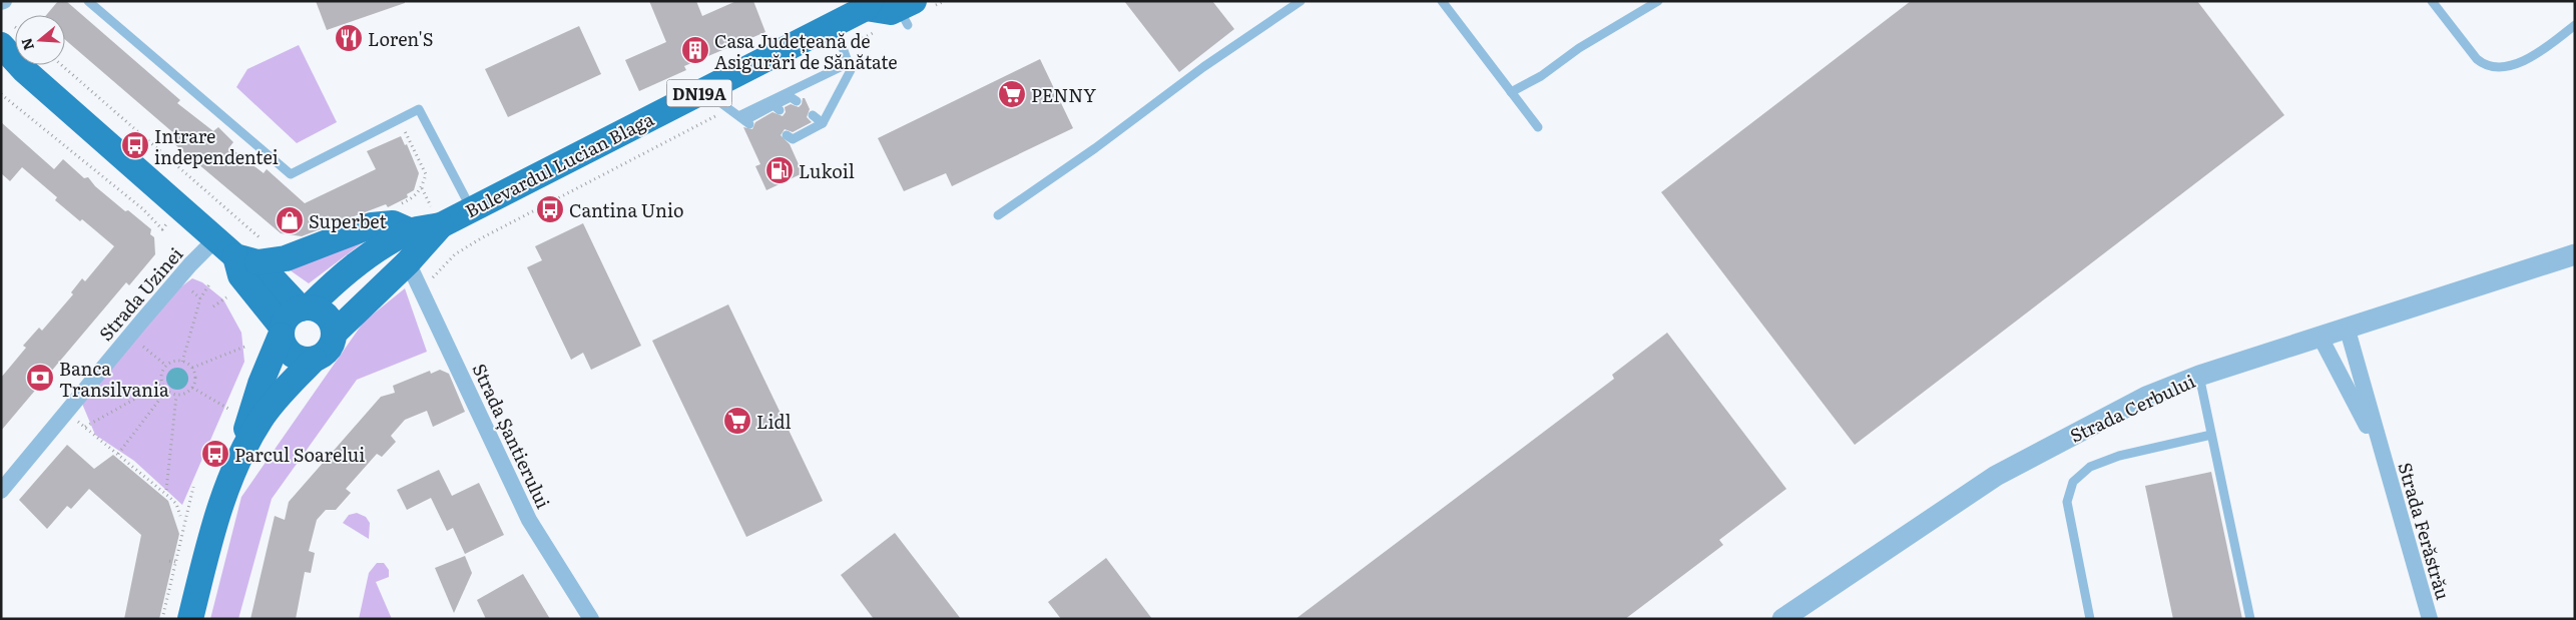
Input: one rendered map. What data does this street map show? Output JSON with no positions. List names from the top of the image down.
{
  "streets": {
    "main road": ["DN19A", "Bulevardul Lucian Blaga"],
    "street": [
      "Strada Uzinei",
      "Strada Cerbului",
      "Strada Șantierului",
      "Strada Ferăstrău"
    ]
  },
  "crossings": [
    ["Bulevardul Lucian Blaga", "Strada Șantierului"],
    ["Strada Cerbului", "Strada Ferăstrău"]
  ],
  "places": {
    "restaurant": ["Loren'S"],
    "building": ["Casa Județeană de Asigurări de Sănătate"],
    "supermarket": ["PENNY", "Lidl"],
    "bus stop": ["Intrare independentei", "Cantina Unio", "Parcul Soarelui"],
    "fuel station": ["Lukoil"],
    "shop": ["Superbet"],
    "bank": ["Banca Transilvania"]
  },
  "north": "left"
}
